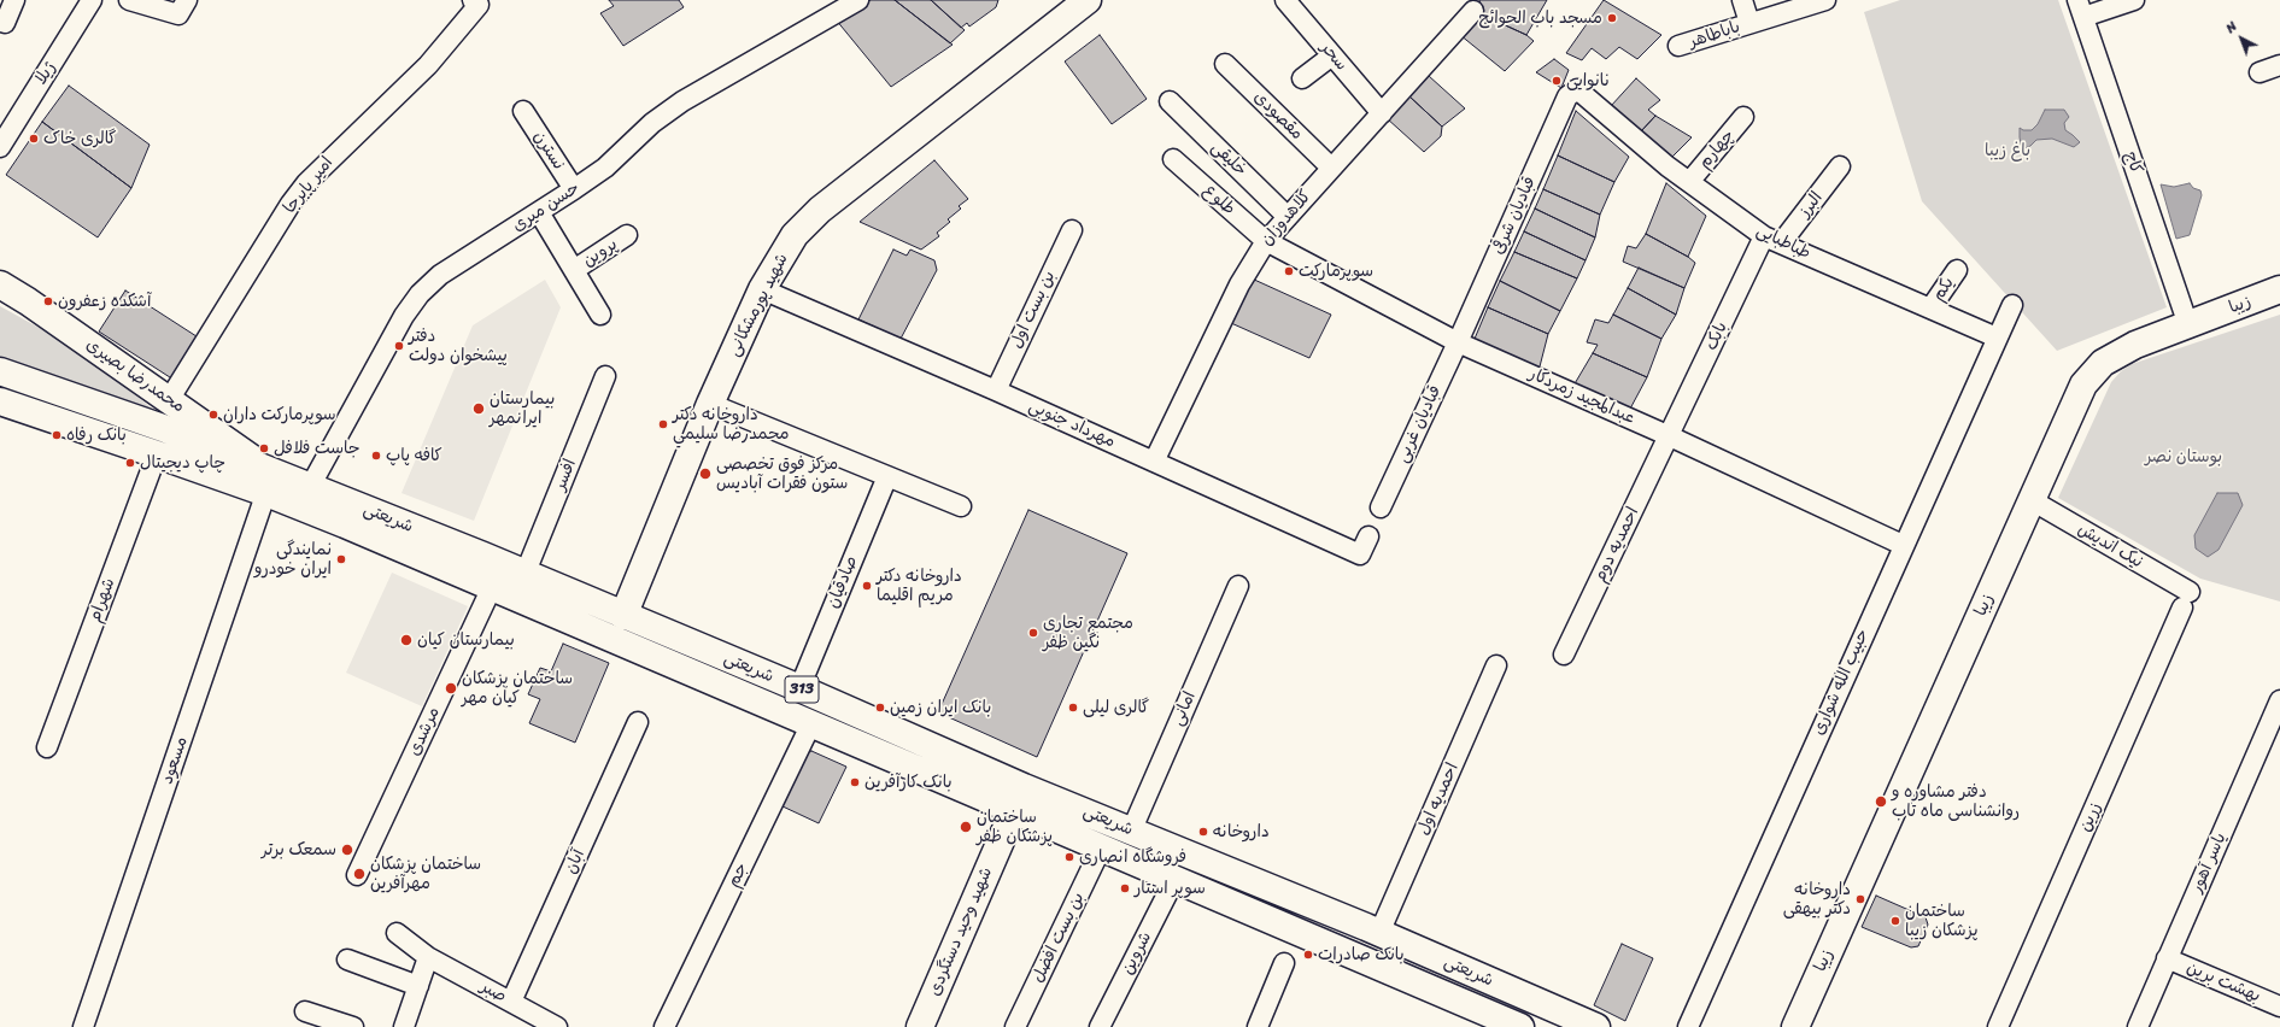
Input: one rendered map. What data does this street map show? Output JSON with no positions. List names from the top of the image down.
{
  "streets": {
    "main road": [
      "شهید پورمشکانی",
      "زیبا",
      "محمدرضا بصیری",
      "شریعتی",
      "313",
      "شهید وحید دستگردی"
    ],
    "street": [
      "باباطاهر",
      "سحر",
      "ژیلا",
      "مقصودی",
      "چهارم",
      "نسترن",
      "خلیقی",
      "کاج",
      "امیر پابرجا",
      "طلوع",
      "البرز",
      "حسن میری",
      "قبادیان شرقی",
      "کلاهدوزان",
      "طباطبایی",
      "پروین",
      "یکم",
      "بن بست اول",
      "بابک",
      "عبدالمجید زمردکار",
      "مهرداد جنوبی",
      "قبادیان غربی",
      "افسر",
      "احمدیه دوم",
      "نیک اندیش",
      "صادقیان",
      "شهرام",
      "حبیب الله شواری",
      "امانی",
      "مرشدی",
      "مسعود",
      "احمدیه اول",
      "زرین",
      "آبان",
      "یاسر آهور",
      "جم",
      "بن بست افضل",
      "شروین",
      "بهشت برین",
      "صبر"
    ]
  },
  "crossings": [
    ["سحر", "کلاهدوزان"],
    ["مقصودی", "کلاهدوزان"],
    ["چهارم", "طباطبایی"],
    ["نسترن", "حسن میری"],
    ["خلیقی", "کلاهدوزان"],
    ["کاج", "زیبا"],
    ["امیر پابرجا", "محمدرضا بصیری"],
    ["طلوع", "کلاهدوزان"],
    ["طلوع", "عبدالمجید زمردکار"],
    ["البرز", "طباطبایی"],
    ["البرز", "بابک"],
    ["حسن میری", "پروین"],
    ["حسن میری", "شریعتی"],
    ["قبادیان شرقی", "طباطبایی"],
    ["قبادیان شرقی", "عبدالمجید زمردکار"],
    ["قبادیان شرقی", "قبادیان غربی"],
    ["کلاهدوزان", "عبدالمجید زمردکار"],
    ["کلاهدوزان", "مهرداد جنوبی"],
    ["طباطبایی", "یکم"],
    ["طباطبایی", "بابک"],
    ["طباطبایی", "حبیب الله شواری"],
    ["شهید پورمشکانی", "مهرداد جنوبی"],
    ["شهید پورمشکانی", "شریعتی"],
    ["زیبا", "نیک اندیش"],
    ["بن بست اول", "مهرداد جنوبی"],
    ["بابک", "عبدالمجید زمردکار"],
    ["بابک", "احمدیه دوم"],
    ["محمدرضا بصیری", "شریعتی"],
    ["محمدرضا بصیری", "مسعود"],
    ["عبدالمجید زمردکار", "قبادیان غربی"],
    ["عبدالمجید زمردکار", "احمدیه دوم"],
    ["عبدالمجید زمردکار", "حبیب الله شواری"],
    ["افسر", "شریعتی"],
    ["شریعتی", "صادقیان"],
    ["شریعتی", "شهرام"],
    ["شریعتی", "امانی"],
    ["شریعتی", "مرشدی"],
    ["شریعتی", "مسعود"],
    ["شریعتی", "احمدیه اول"],
    ["شریعتی", "جم"],
    ["شریعتی", "شهید وحید دستگردی"],
    ["شریعتی", "بن بست افضل"],
    ["شریعتی", "شروین"],
    ["نیک اندیش", "زرین"],
    ["آبان", "صبر"],
    ["یاسر آهور", "بهشت برین"]
  ],
  "parks": ["باغ زیبا", "بوستان نصر"],
  "places": [
    "مسجد باب الحوائج",
    "نانوایی",
    "گالری خاک",
    "سوپرمارکت",
    "آشکده زعفرون",
    "دفتر پیشخوان دولت",
    "بیمارستان ایرانمهر",
    "سوپرمارکت داران",
    "داروخانه دكتر محمدرضا سليمي",
    "بانک رفاه",
    "جاست فلافل",
    "کافه پاپ",
    "چاپ دیجیتال",
    "مرکز فوق تخصصی ستون فقرات آبادیس",
    "نمایندگی ایران خودرو",
    "داروخانه دکتر مریم اقلیما",
    "مجتمع تجاری نگین ظفر",
    "بیمارستان کیان",
    "ساختمان پزشکان کیان مهر",
    "بانک ایران زمین",
    "گالری لیلی",
    "بانک کارآفرین",
    "دفتر مشاوره و روانشناسی ماه تاب",
    "ساختمان پزشکان ظفر",
    "داروخانه",
    "سمعک برتر",
    "فروشگاه انصاری",
    "ساختمان پزشکان مهرآفرین",
    "سوپر استار",
    "داروخانه دکتر بیهقی",
    "ساختمان پزشکان زیبا",
    "بانک صادرات"
  ],
  "north": "top left"
}
